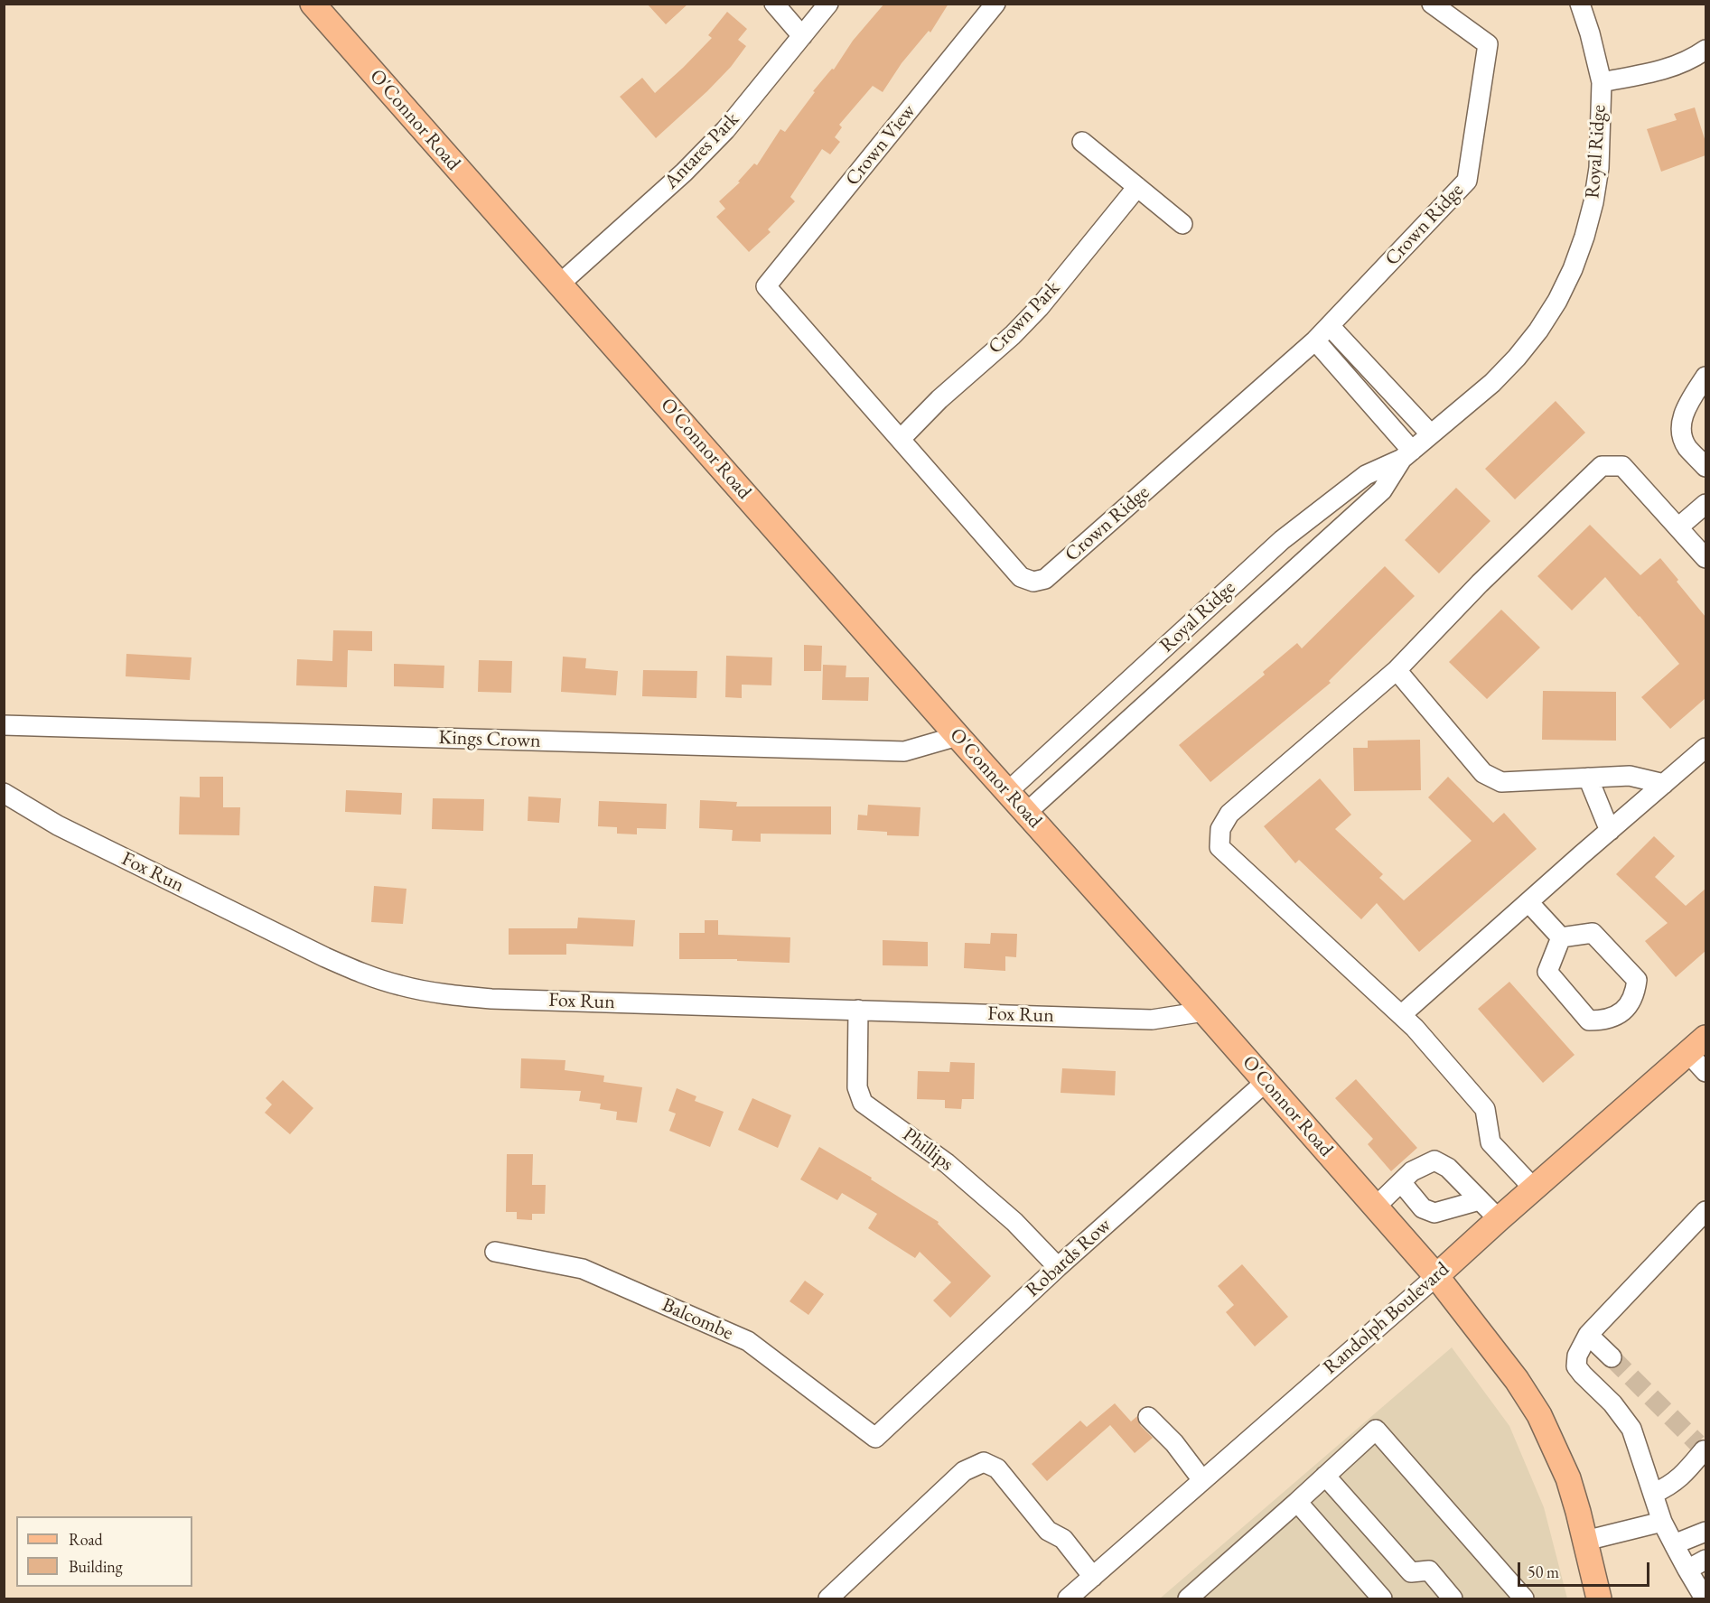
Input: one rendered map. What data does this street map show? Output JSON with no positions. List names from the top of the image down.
{
  "streets": {
    "main road": ["O'Connor Road", "Randolph Boulevard"],
    "street": [
      "Crown View",
      "Antares Park",
      "Royal Ridge",
      "Crown Ridge",
      "Crown Park",
      "Kings Crown",
      "Fox Run",
      "Phillips",
      "Robards Row",
      "Balcombe"
    ]
  },
  "crossings": [
    ["O'Connor Road", "Antares Park"],
    ["O'Connor Road", "Royal Ridge"],
    ["O'Connor Road", "Kings Crown"],
    ["O'Connor Road", "Fox Run"],
    ["O'Connor Road", "Robards Row"],
    ["O'Connor Road", "Randolph Boulevard"],
    ["Crown View", "Crown Ridge"],
    ["Crown View", "Crown Park"],
    ["Crown Ridge", "Crown Park"],
    ["Fox Run", "Phillips"],
    ["Phillips", "Robards Row"],
    ["Robards Row", "Balcombe"]
  ],
  "legend": ["Road", "Building"],
  "scale_bar": "50 m"
}
